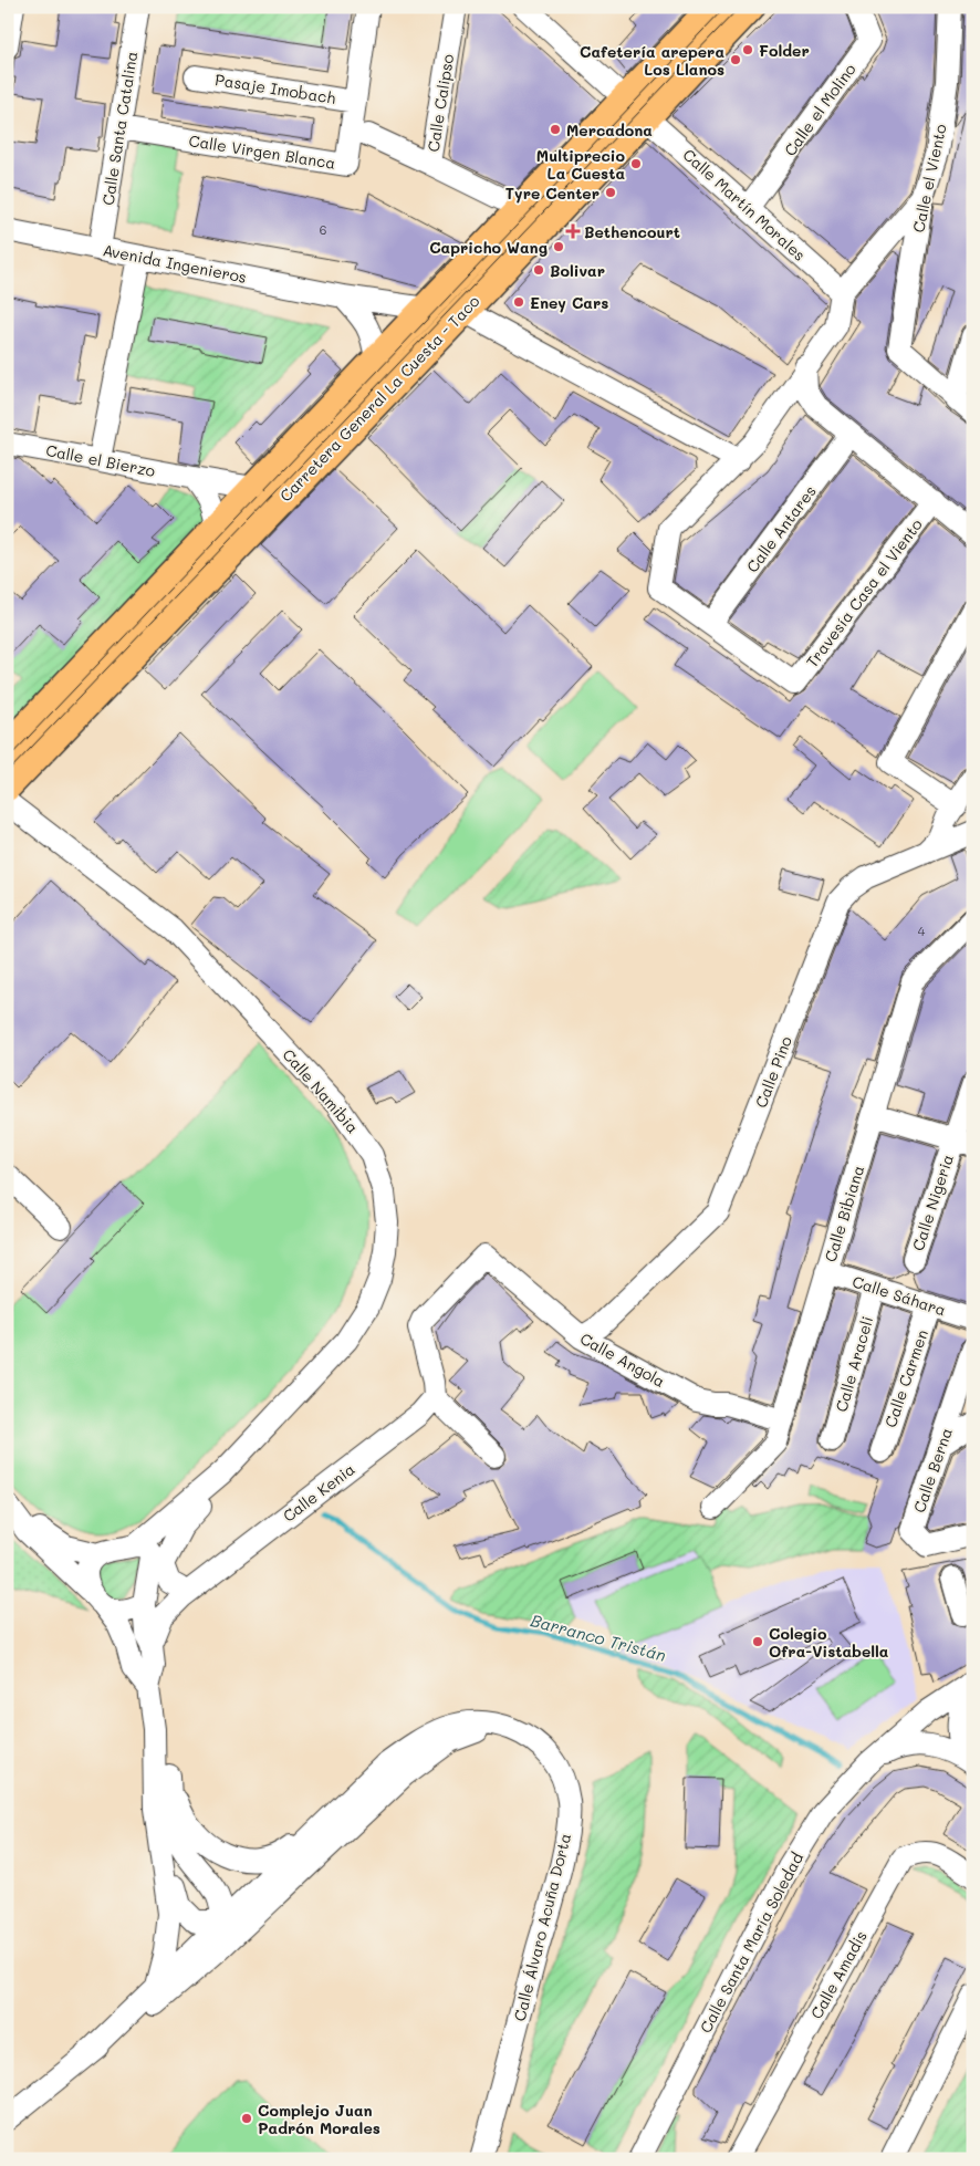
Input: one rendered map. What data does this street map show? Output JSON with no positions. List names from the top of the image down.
{
  "streets": {
    "main road": ["Carretera General La Cuesta - Taco"],
    "street": [
      "Pasaje Imobach",
      "Calle Calipso",
      "Calle el Molino",
      "Calle Santa Catalina",
      "Calle Virgen Blanca",
      "Calle el Viento",
      "Calle Martín Morales",
      "Avenida Ingenieros",
      "Calle el Bierzo",
      "Calle Antares",
      "Travesía Casa el Viento",
      "Calle Pino",
      "Calle Namibia",
      "Calle Nigeria",
      "Calle Bibiana",
      "Calle Sáhara",
      "Calle Angola",
      "Calle Araceli",
      "Calle Carmen",
      "Calle Berna",
      "Calle Kenia",
      "Calle Álvaro Acuña Dorta",
      "Calle Santa María Soledad",
      "Calle Amadis"
    ]
  },
  "crossings": [
    ["Pasaje Imobach", "Calle Virgen Blanca"],
    ["Calle Calipso", "Carretera General La Cuesta - Taco"],
    ["Calle el Molino", "Calle Martín Morales"],
    ["Calle Santa Catalina", "Calle Virgen Blanca"],
    ["Calle Santa Catalina", "Avenida Ingenieros"],
    ["Calle Martín Morales", "Carretera General La Cuesta - Taco"],
    ["Avenida Ingenieros", "Carretera General La Cuesta - Taco"],
    ["Carretera General La Cuesta - Taco", "Calle el Bierzo"],
    ["Calle Antares", "Travesía Casa el Viento"],
    ["Calle Pino", "Calle Angola"],
    ["Calle Namibia", "Calle Kenia"],
    ["Calle Bibiana", "Calle Sáhara"],
    ["Calle Bibiana", "Calle Angola"],
    ["Calle Sáhara", "Calle Araceli"],
    ["Calle Sáhara", "Calle Carmen"],
    ["Calle Angola", "Calle Kenia"]
  ],
  "water": ["Barranco Tristán"],
  "places": {
    "other": [
      "Folder",
      "Cafetería arepera Los Llanos",
      "Mercadona",
      "Multiprecio La Cuesta",
      "Tyre Center",
      "Capricho Wang",
      "Bolivar",
      "Eney Cars",
      "Colegio Ofra-Vistabella",
      "Complejo Juan Padrón Morales"
    ],
    "health": ["Bethencourt"]
  },
  "house_numbers": ["6", "4"]
}
